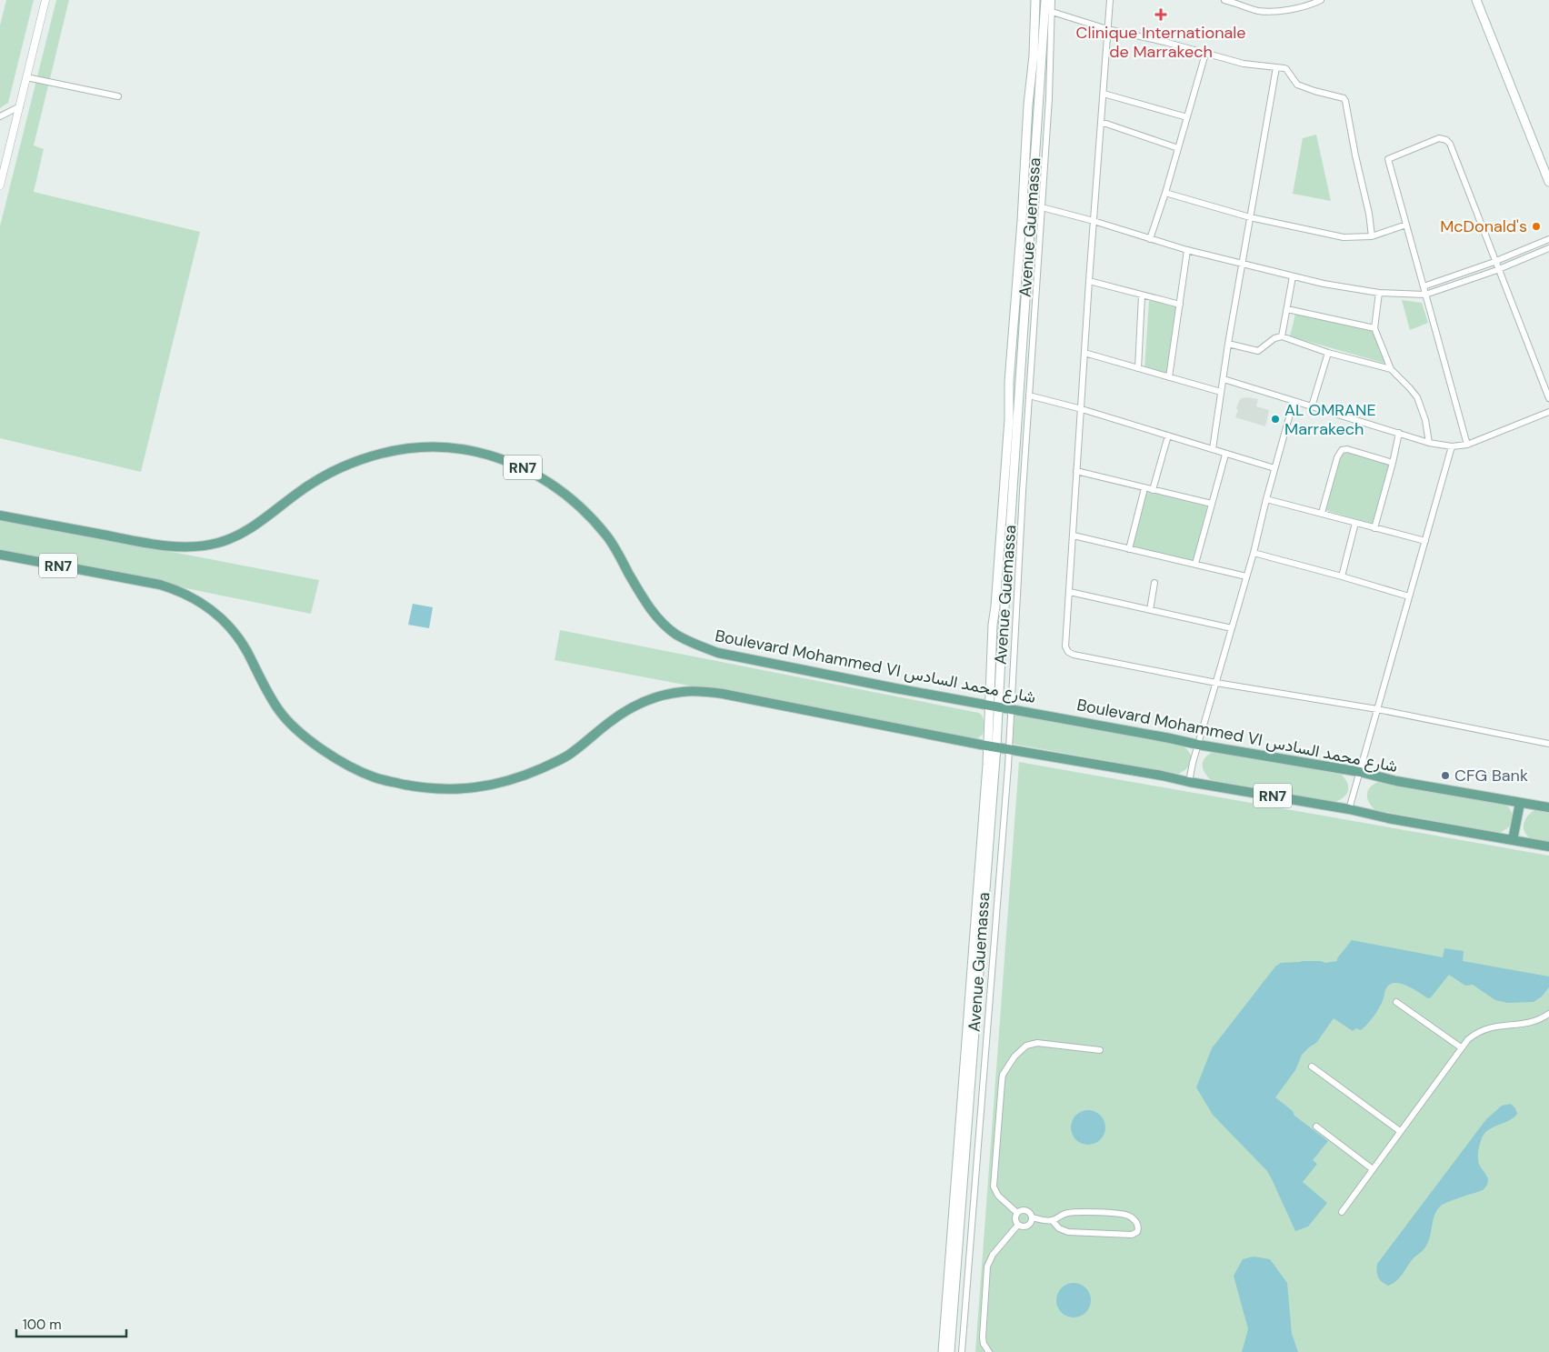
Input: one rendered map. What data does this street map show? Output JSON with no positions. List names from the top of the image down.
{
  "streets": {
    "main road": ["Avenue Guemassa", "RN7", "Boulevard Mohammed VI شارع محمد السادس"]
  },
  "crossings": [
    ["Avenue Guemassa", "RN7"],
    ["Avenue Guemassa", "Boulevard Mohammed VI شارع محمد السادس"]
  ],
  "places": {
    "health": ["Clinique Internationale de Marrakech"],
    "other": ["McDonald's", "AL OMRANE Marrakech", "CFG Bank"]
  },
  "scale_bar": "100 m"
}
